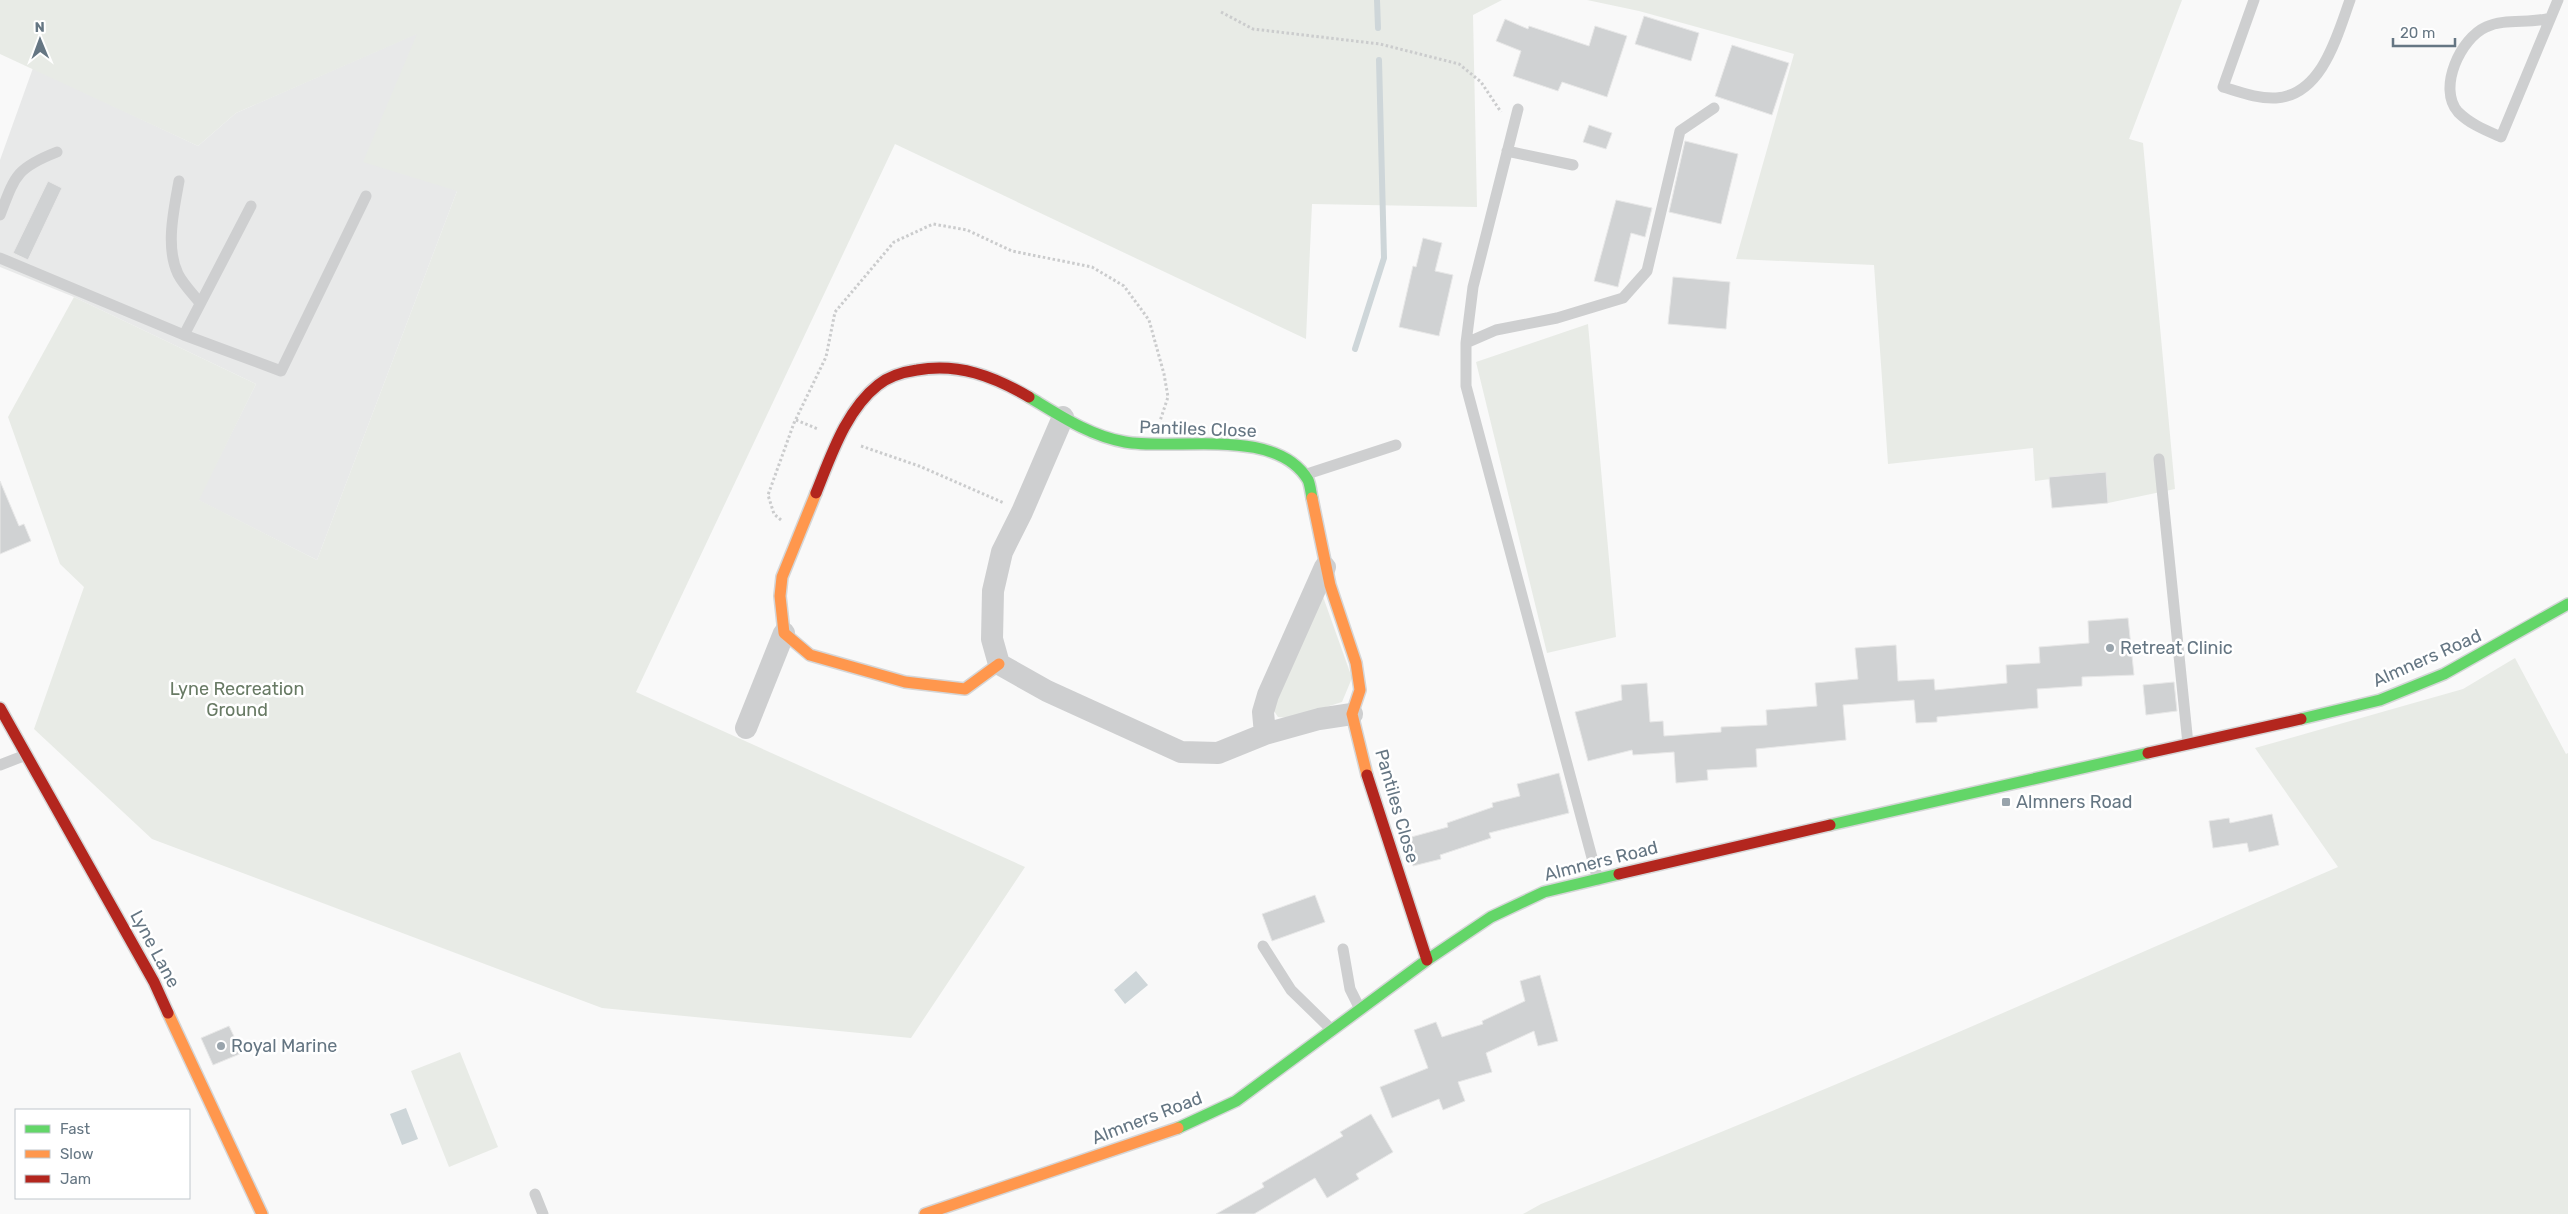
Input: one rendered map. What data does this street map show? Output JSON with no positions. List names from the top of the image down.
{
  "streets": {
    "street": ["Pantiles Close", "Almners Road", "Lyne Lane"]
  },
  "crossings": [
    ["Pantiles Close", "Almners Road"]
  ],
  "parks": ["Lyne Recreation Ground"],
  "places": {
    "other": ["Retreat Clinic", "Royal Marine"],
    "transit": ["Almners Road"]
  },
  "legend": ["Fast", "Slow", "Jam"],
  "scale_bar": "20 m",
  "north": "top"
}
